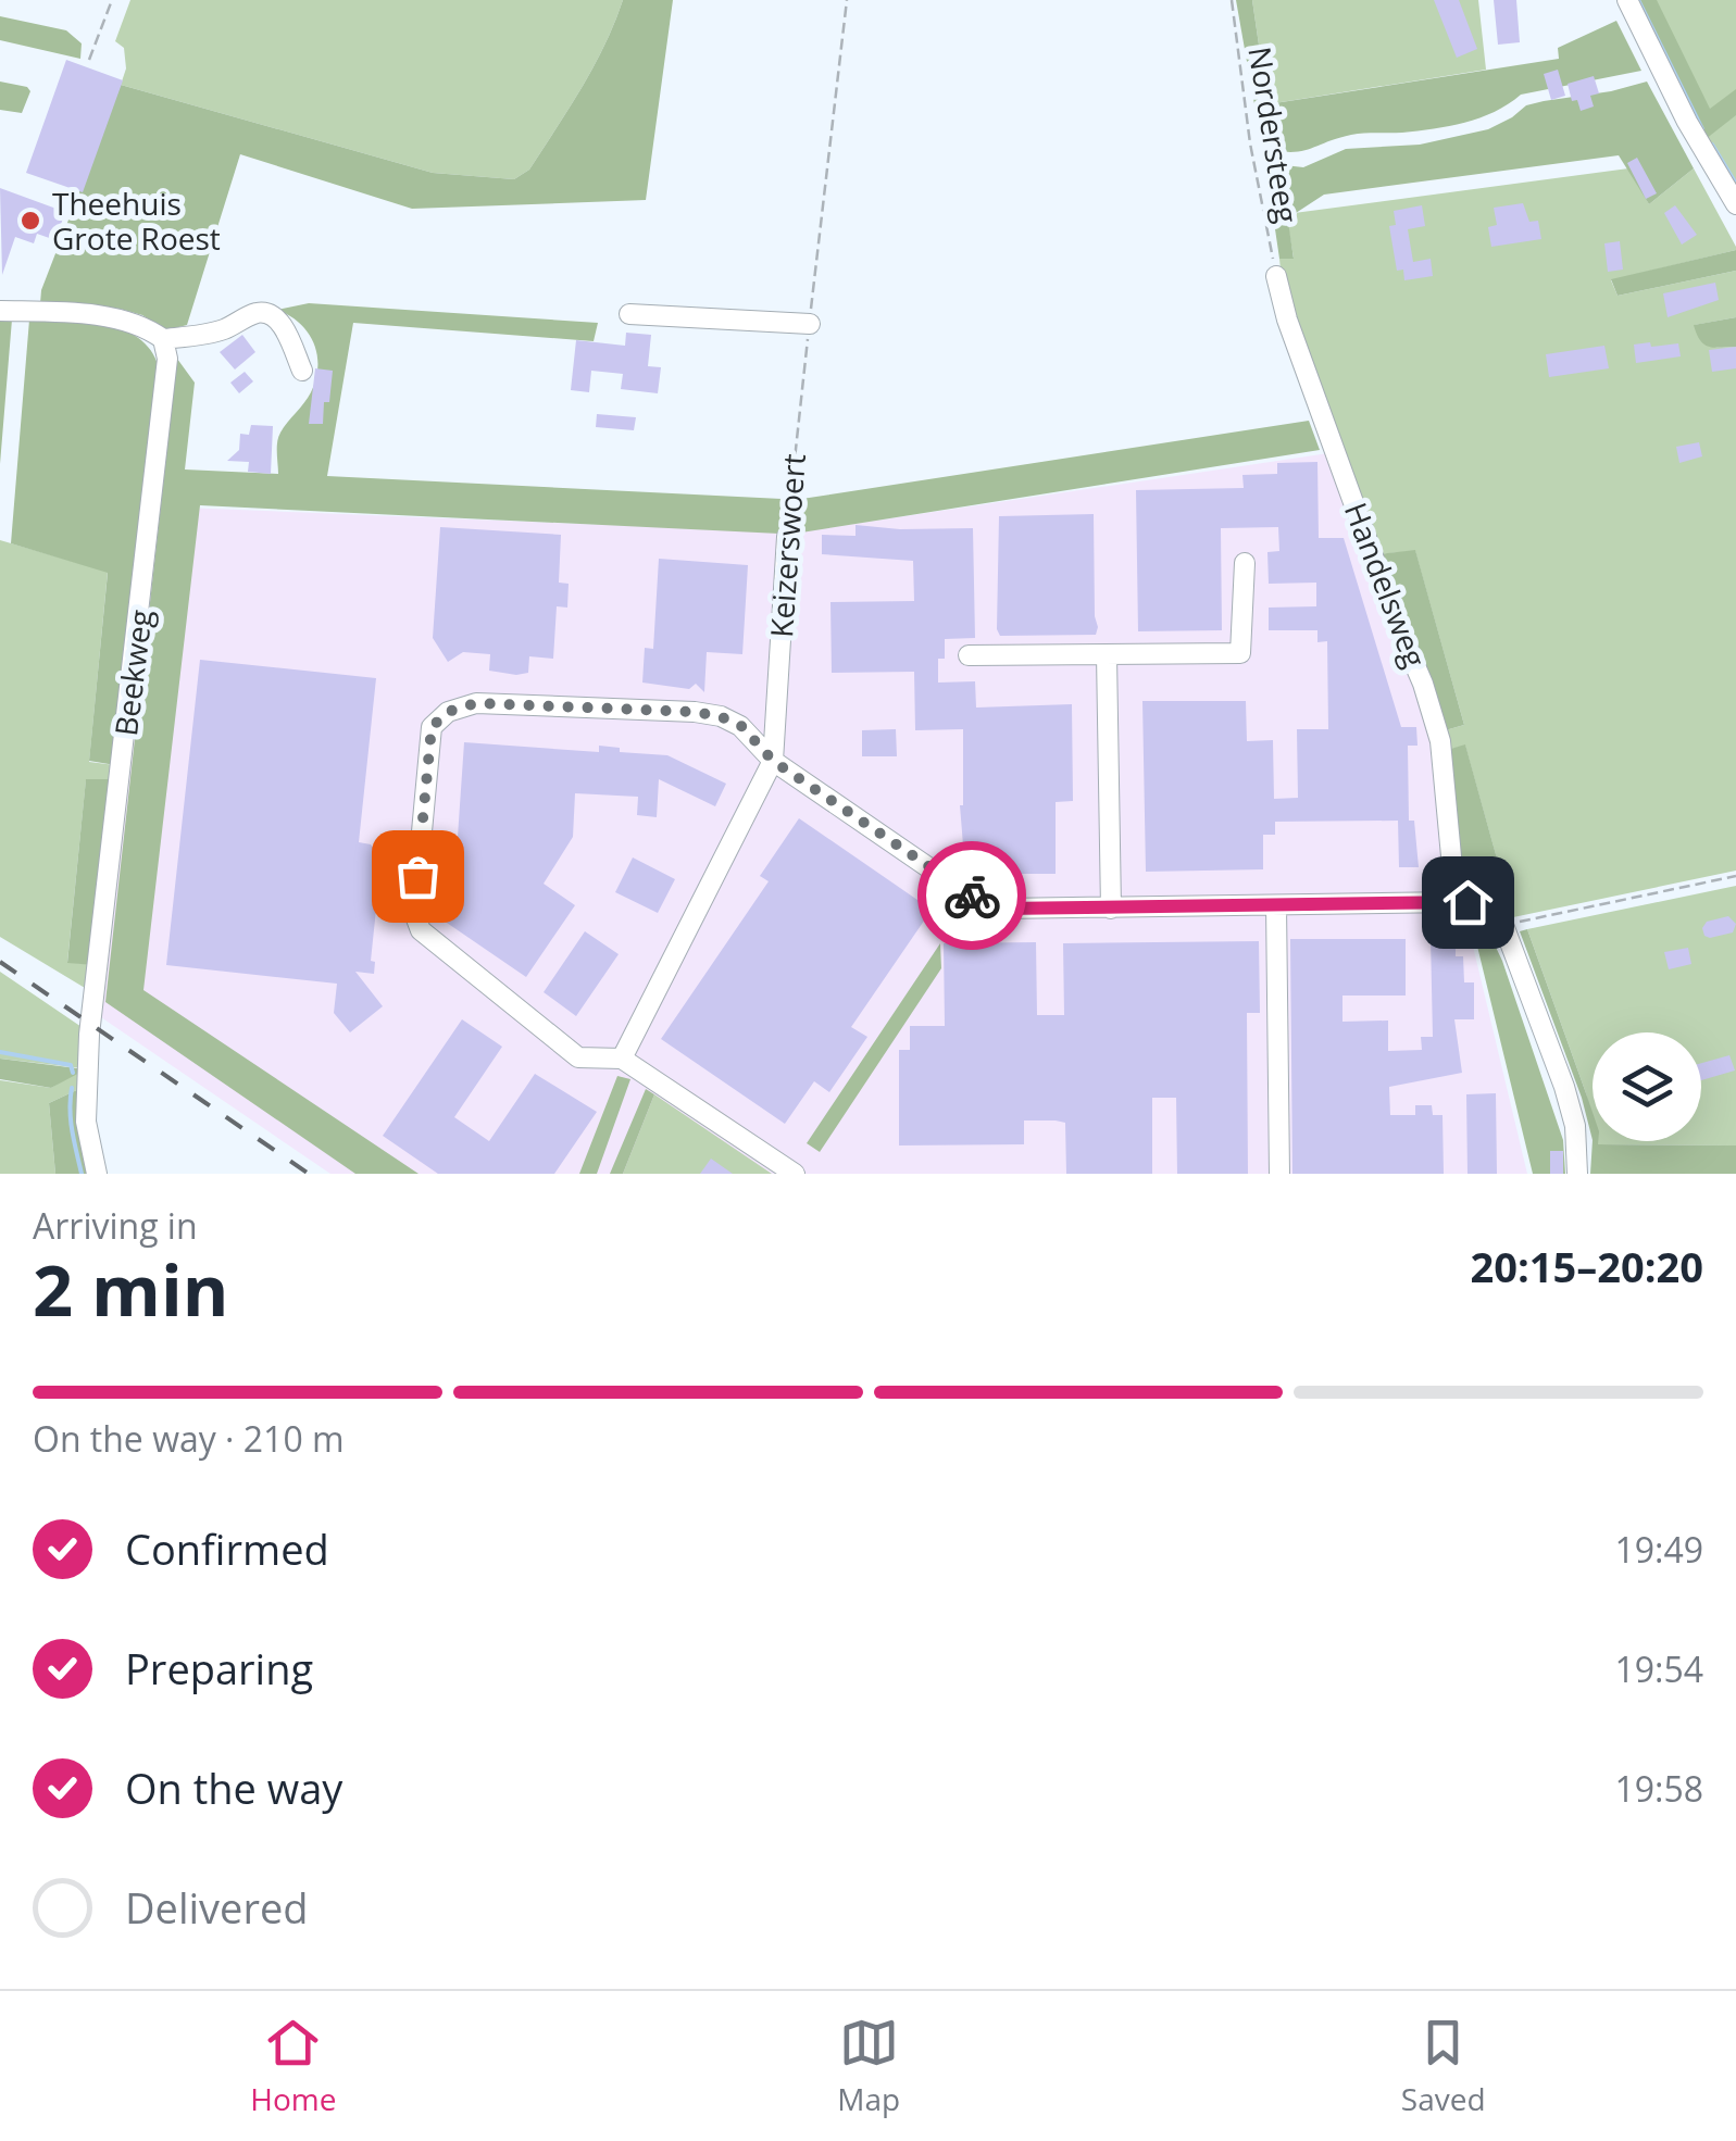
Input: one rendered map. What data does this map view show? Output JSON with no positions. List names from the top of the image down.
{
  "streets": {
    "street": ["Keizerswoert", "Handelsweg", "Beekweg"],
    "path": ["Nordersteeg"]
  },
  "crossings": [
    ["Nordersteeg", "Handelsweg"]
  ],
  "places": ["Theehuis Grote Roest"],
  "page": {
    "heading": ["2 min", "Arriving in", "20:15–20:20"],
    "bar": "On the way · 210 m",
    "list": [
      ["Confirmed", "19:49"],
      ["Preparing", "19:54"],
      ["On the way", "19:58"],
      "Delivered"
    ],
    "tabs": ["Home", "Map", "Saved"]
  }
}
